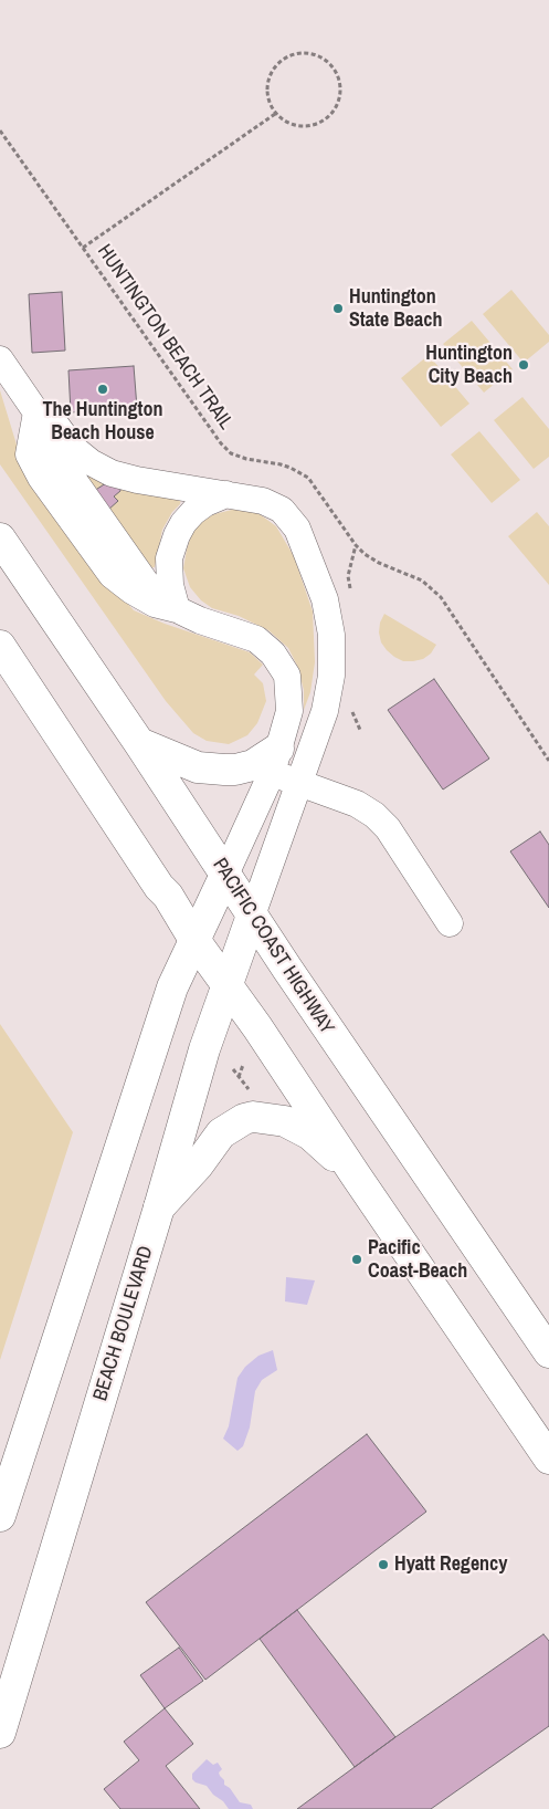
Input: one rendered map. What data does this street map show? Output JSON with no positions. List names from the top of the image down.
{
  "streets": {
    "main road": ["PACIFIC COAST HIGHWAY", "BEACH BOULEVARD"],
    "path": ["HUNTINGTON BEACH TRAIL"]
  },
  "crossings": [
    ["PACIFIC COAST HIGHWAY", "BEACH BOULEVARD"]
  ],
  "places": [
    "Huntington State Beach",
    "Huntington City Beach",
    "The Huntington Beach House",
    "Pacific Coast-Beach",
    "Hyatt Regency"
  ]
}
